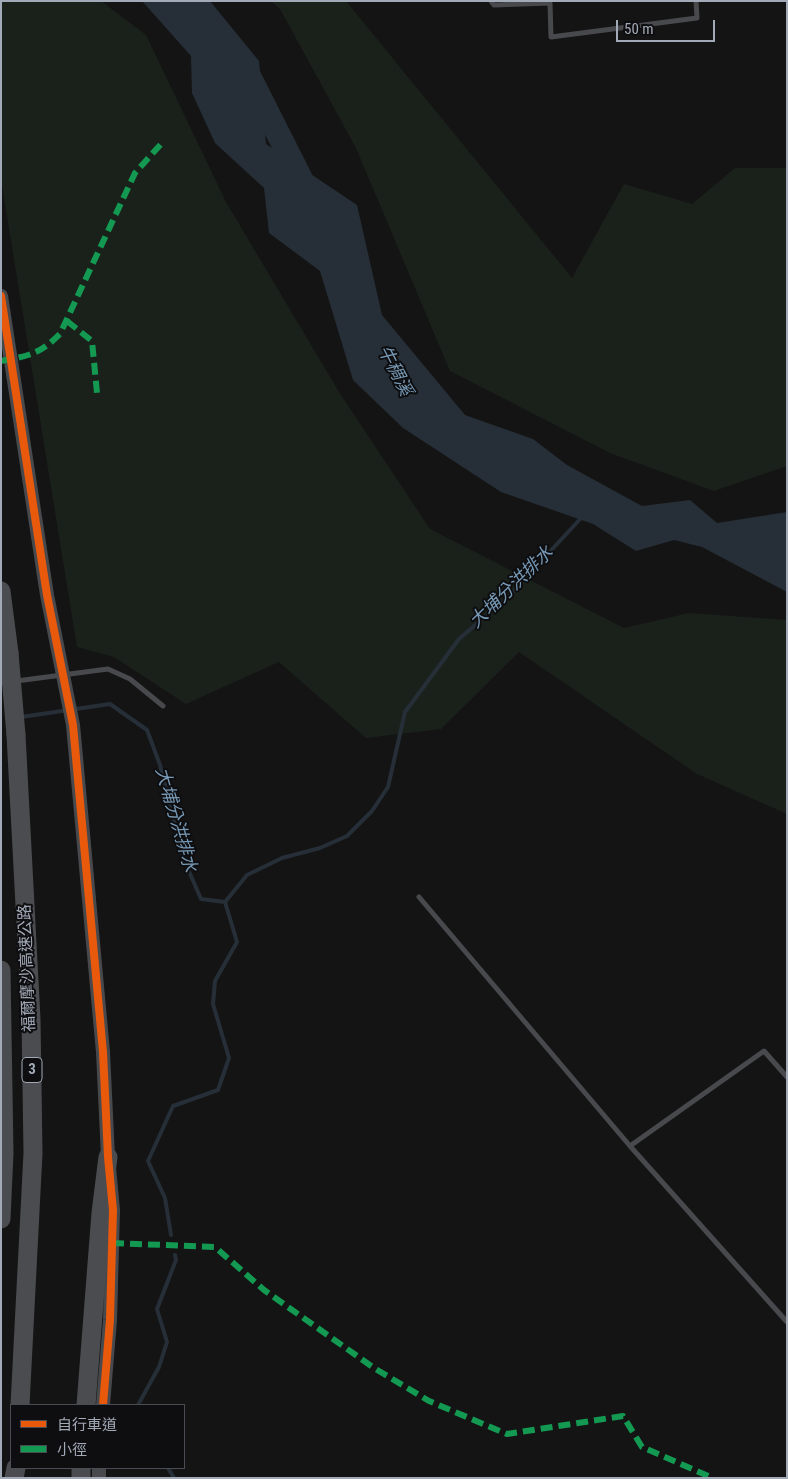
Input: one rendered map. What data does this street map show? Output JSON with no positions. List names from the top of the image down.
{
  "streets": {
    "highway": ["福爾摩沙高速公路", "3"]
  },
  "water": ["牛稠溪", "大埔分洪排水"],
  "legend": ["自行車道", "小徑"],
  "scale_bar": "50 m"
}
